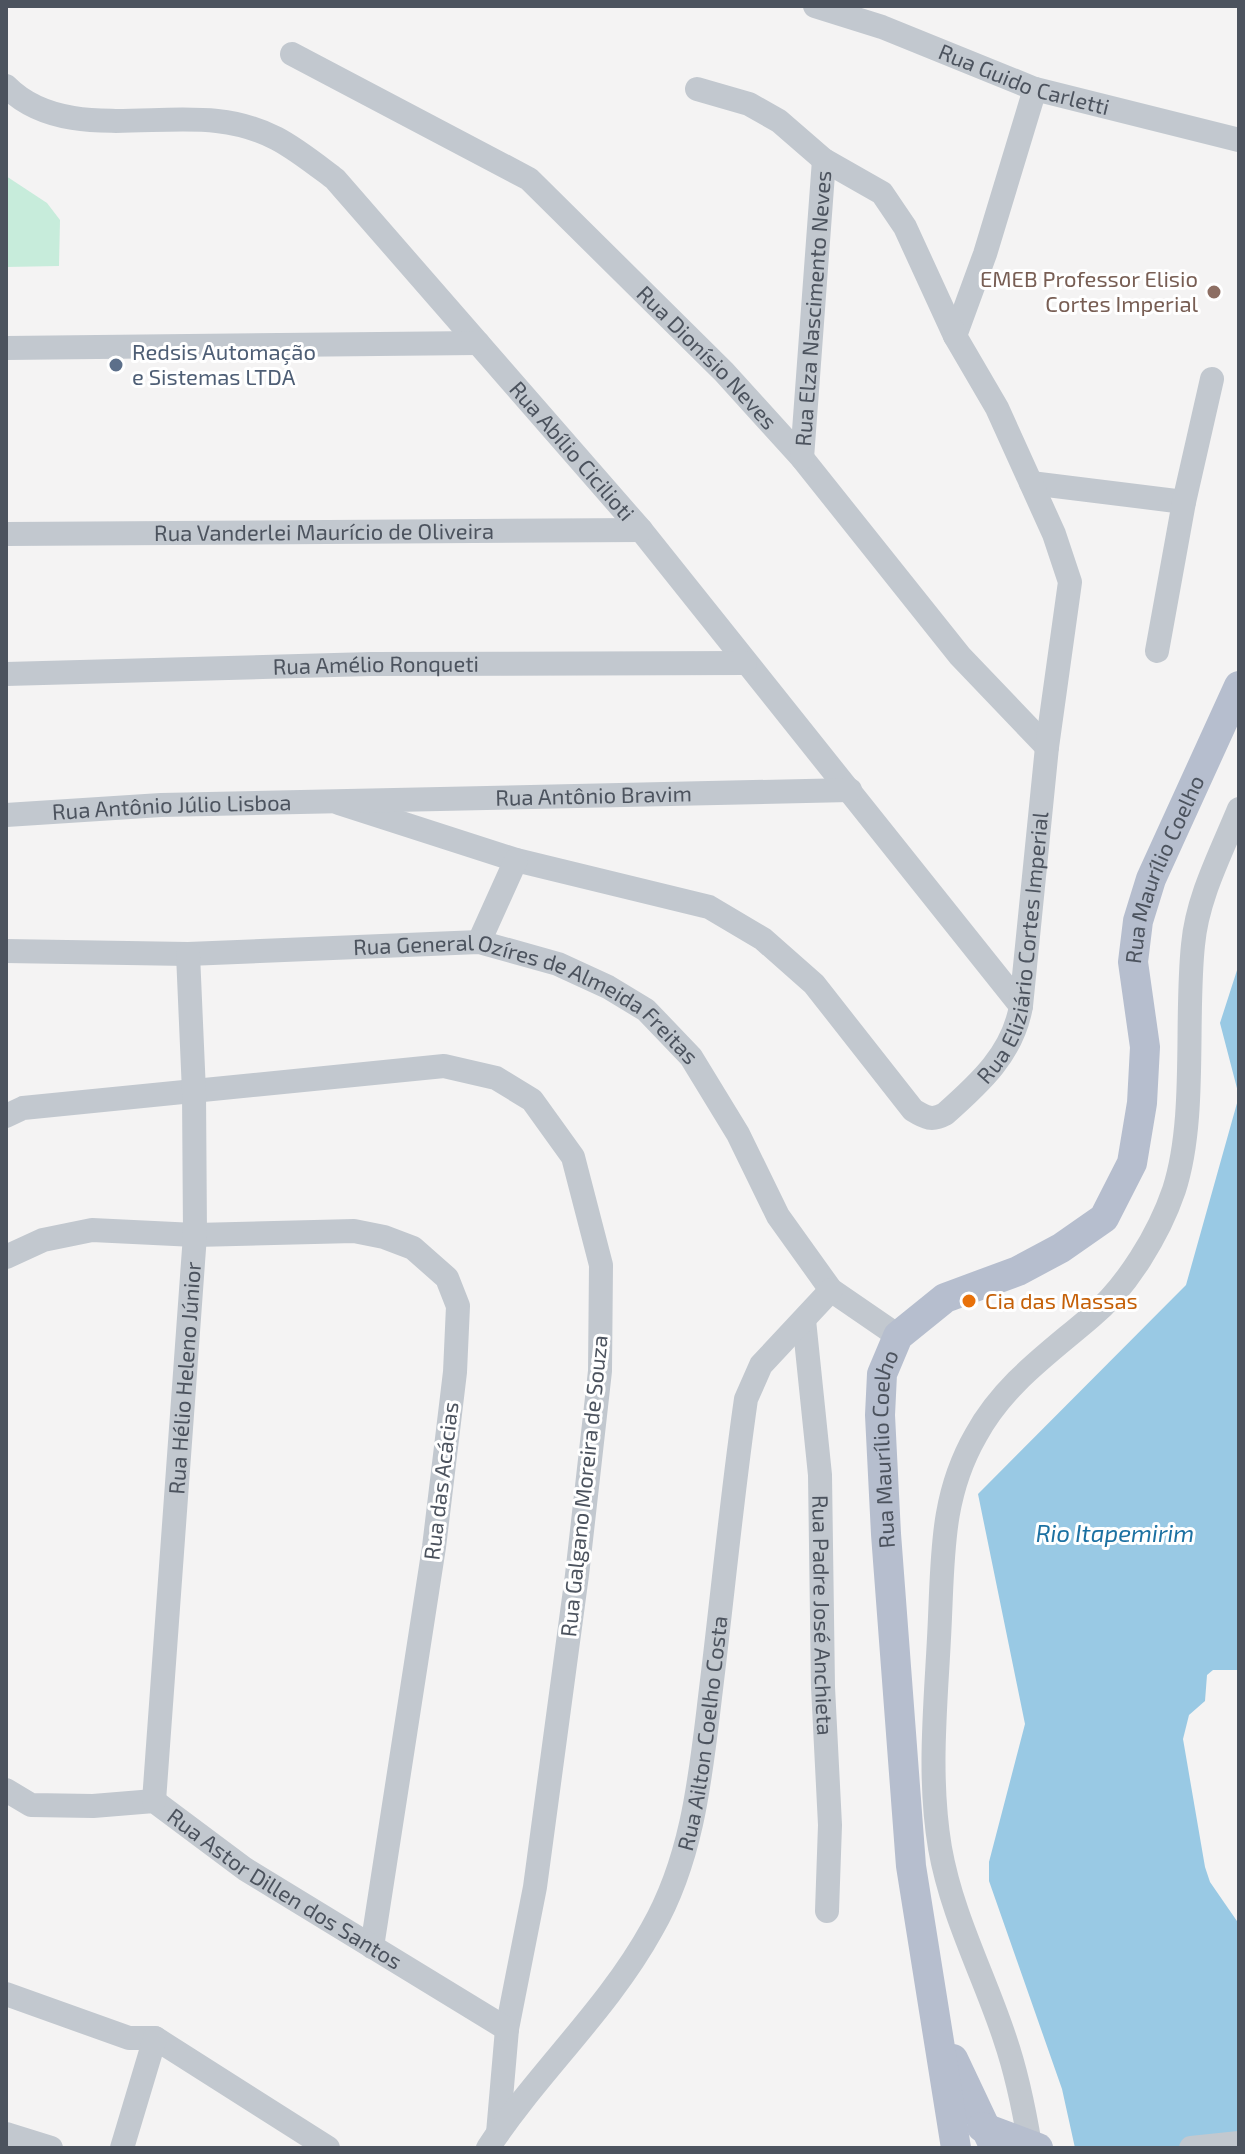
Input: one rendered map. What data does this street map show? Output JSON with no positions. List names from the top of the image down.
{
  "streets": {
    "main road": ["Rua Maurílio Coelho"],
    "street": [
      "Rua Guido Carletti",
      "Rua Elza Nascimento Neves",
      "Rua Dionísio Neves",
      "Rua Abílio Cicilioti",
      "Rua Vanderlei Maurício de Oliveira",
      "Rua Amélio Ronqueti",
      "Rua Antônio Bravim",
      "Rua Antônio Júlio Lisboa",
      "Rua Eliziário Cortes Imperial",
      "Rua General Ozíres de Almeida Freitas",
      "Rua Hélio Heleno Júnior",
      "Rua das Acácias",
      "Rua Galgano Moreira de Souza",
      "Rua Padre José Anchieta",
      "Rua Ailton Coelho Costa",
      "Rua Astor Dillen dos Santos"
    ]
  },
  "crossings": [
    ["Rua Elza Nascimento Neves", "Rua Dionísio Neves"],
    ["Rua Elza Nascimento Neves", "Rua Eliziário Cortes Imperial"],
    ["Rua Dionísio Neves", "Rua Eliziário Cortes Imperial"],
    ["Rua Abílio Cicilioti", "Rua Vanderlei Maurício de Oliveira"],
    ["Rua Abílio Cicilioti", "Rua Amélio Ronqueti"],
    ["Rua Abílio Cicilioti", "Rua Antônio Bravim"],
    ["Rua Abílio Cicilioti", "Rua Eliziário Cortes Imperial"],
    ["Rua Antônio Bravim", "Rua Antônio Júlio Lisboa"],
    ["Rua Antônio Bravim", "Rua Eliziário Cortes Imperial"],
    ["Rua Antônio Júlio Lisboa", "Rua Eliziário Cortes Imperial"],
    ["Rua Maurílio Coelho", "Rua General Ozíres de Almeida Freitas"],
    ["Rua General Ozíres de Almeida Freitas", "Rua Hélio Heleno Júnior"],
    ["Rua General Ozíres de Almeida Freitas", "Rua Ailton Coelho Costa"],
    ["Rua Hélio Heleno Júnior", "Rua das Acácias"],
    ["Rua Hélio Heleno Júnior", "Rua Galgano Moreira de Souza"],
    ["Rua Hélio Heleno Júnior", "Rua Astor Dillen dos Santos"],
    ["Rua das Acácias", "Rua Astor Dillen dos Santos"],
    ["Rua Galgano Moreira de Souza", "Rua Ailton Coelho Costa"],
    ["Rua Galgano Moreira de Souza", "Rua Astor Dillen dos Santos"],
    ["Rua Padre José Anchieta", "Rua Ailton Coelho Costa"]
  ],
  "water": ["Rio Itapemirim"],
  "places": ["EMEB Professor Elisio Cortes Imperial", "Redsis Automação e Sistemas LTDA", "Cia das Massas"]
}
